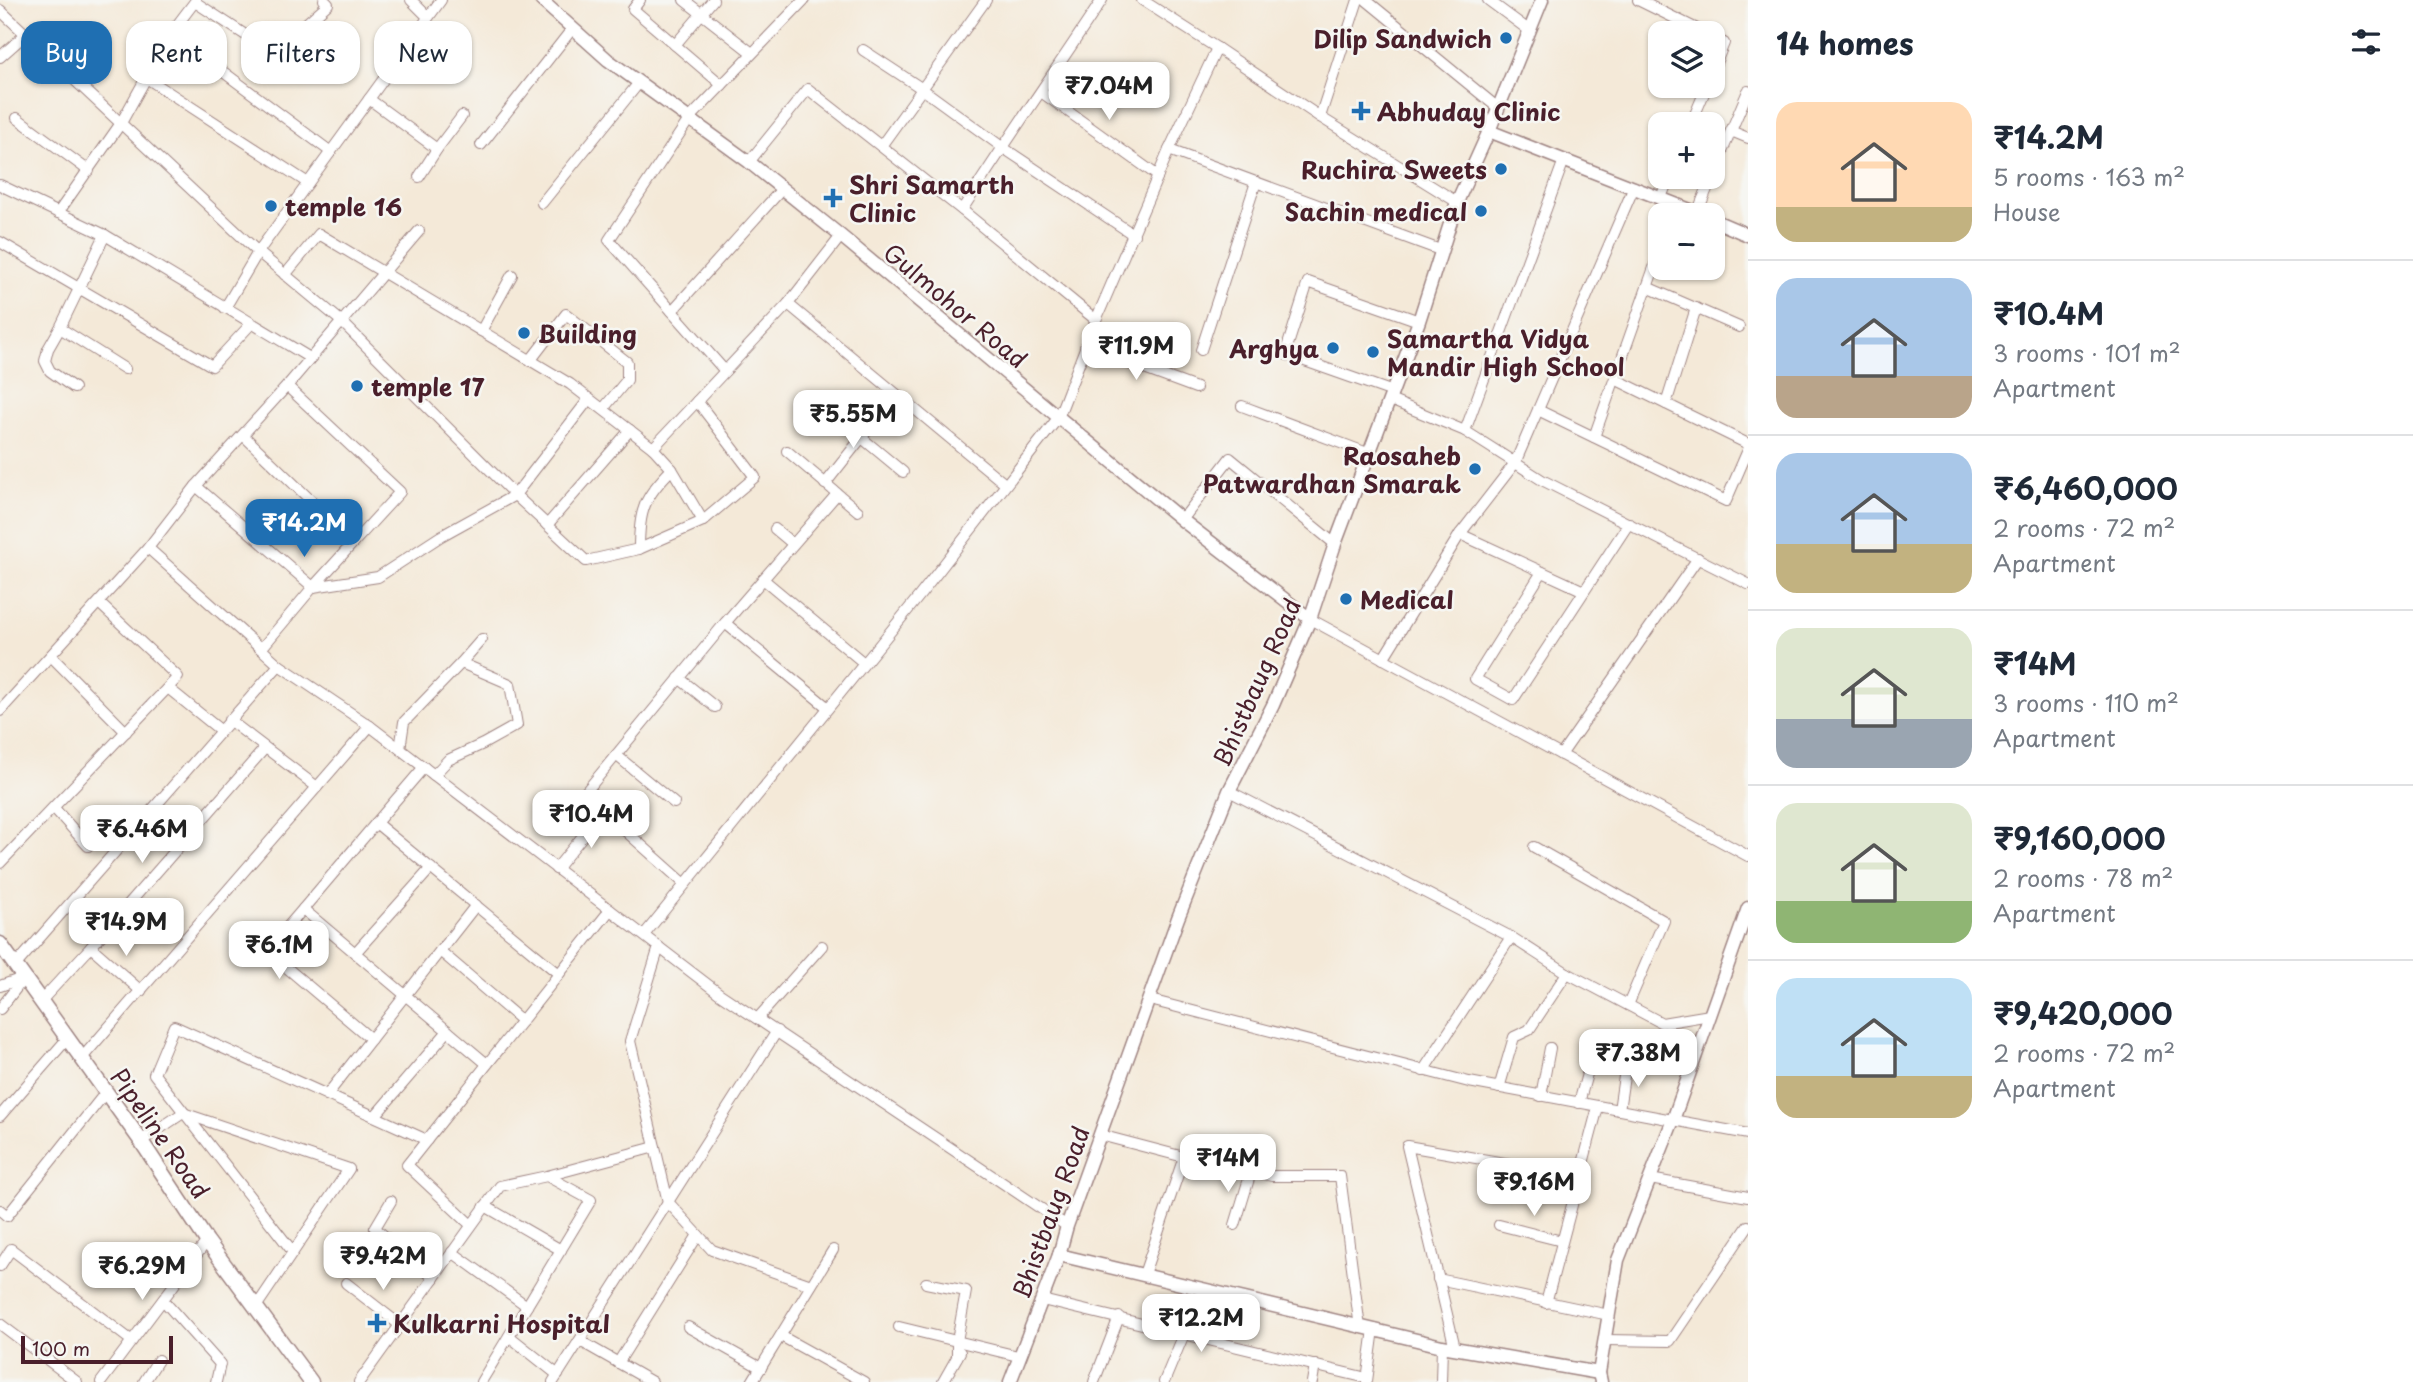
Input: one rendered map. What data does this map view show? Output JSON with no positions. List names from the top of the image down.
{
  "streets": {
    "main road": ["Pipeline Road"],
    "street": ["Gulmohor Road", "Bhistbaug Road"]
  },
  "crossings": [
    ["Gulmohor Road", "Bhistbaug Road"]
  ],
  "places": {
    "other": [
      "Dilip Sandwich",
      "Ruchira Sweets",
      "temple 16",
      "Sachin medical",
      "Building",
      "Arghya",
      "Samartha Vidya Mandir High School",
      "temple 17",
      "Raosaheb Patwardhan Smarak",
      "Medical"
    ],
    "health": ["Abhuday Clinic", "Shri Samarth Clinic", "Kulkarni Hospital"]
  },
  "scale_bar": "100 m",
  "page": {
    "heading": "14 homes",
    "map_buttons": ["+", "−"],
    "chip": [
      "Buy",
      "Rent",
      "Filters",
      "New"
    ],
    "price": [
      "₹7.04M",
      "₹11.9M",
      "₹5.55M",
      "₹14.2M",
      "₹10.4M",
      "₹6.46M",
      "₹14.9M",
      "₹6.1M",
      "₹7.38M",
      "₹14M",
      "₹9.16M",
      "₹9.42M",
      "₹6.29M",
      "₹12.2M"
    ],
    "list": [
      {
        "name": "₹14.2M",
        "note": "5 rooms · 163 m² · House"
      },
      {
        "name": "₹10.4M",
        "note": "3 rooms · 101 m² · Apartment"
      },
      {
        "name": "₹6,460,000",
        "note": "2 rooms · 72 m² · Apartment"
      },
      {
        "name": "₹14M",
        "note": "3 rooms · 110 m² · Apartment"
      },
      {
        "name": "₹9,160,000",
        "note": "2 rooms · 78 m² · Apartment"
      },
      {
        "name": "₹9,420,000",
        "note": "2 rooms · 72 m² · Apartment"
      }
    ],
    "scale": "100 m"
  }
}
